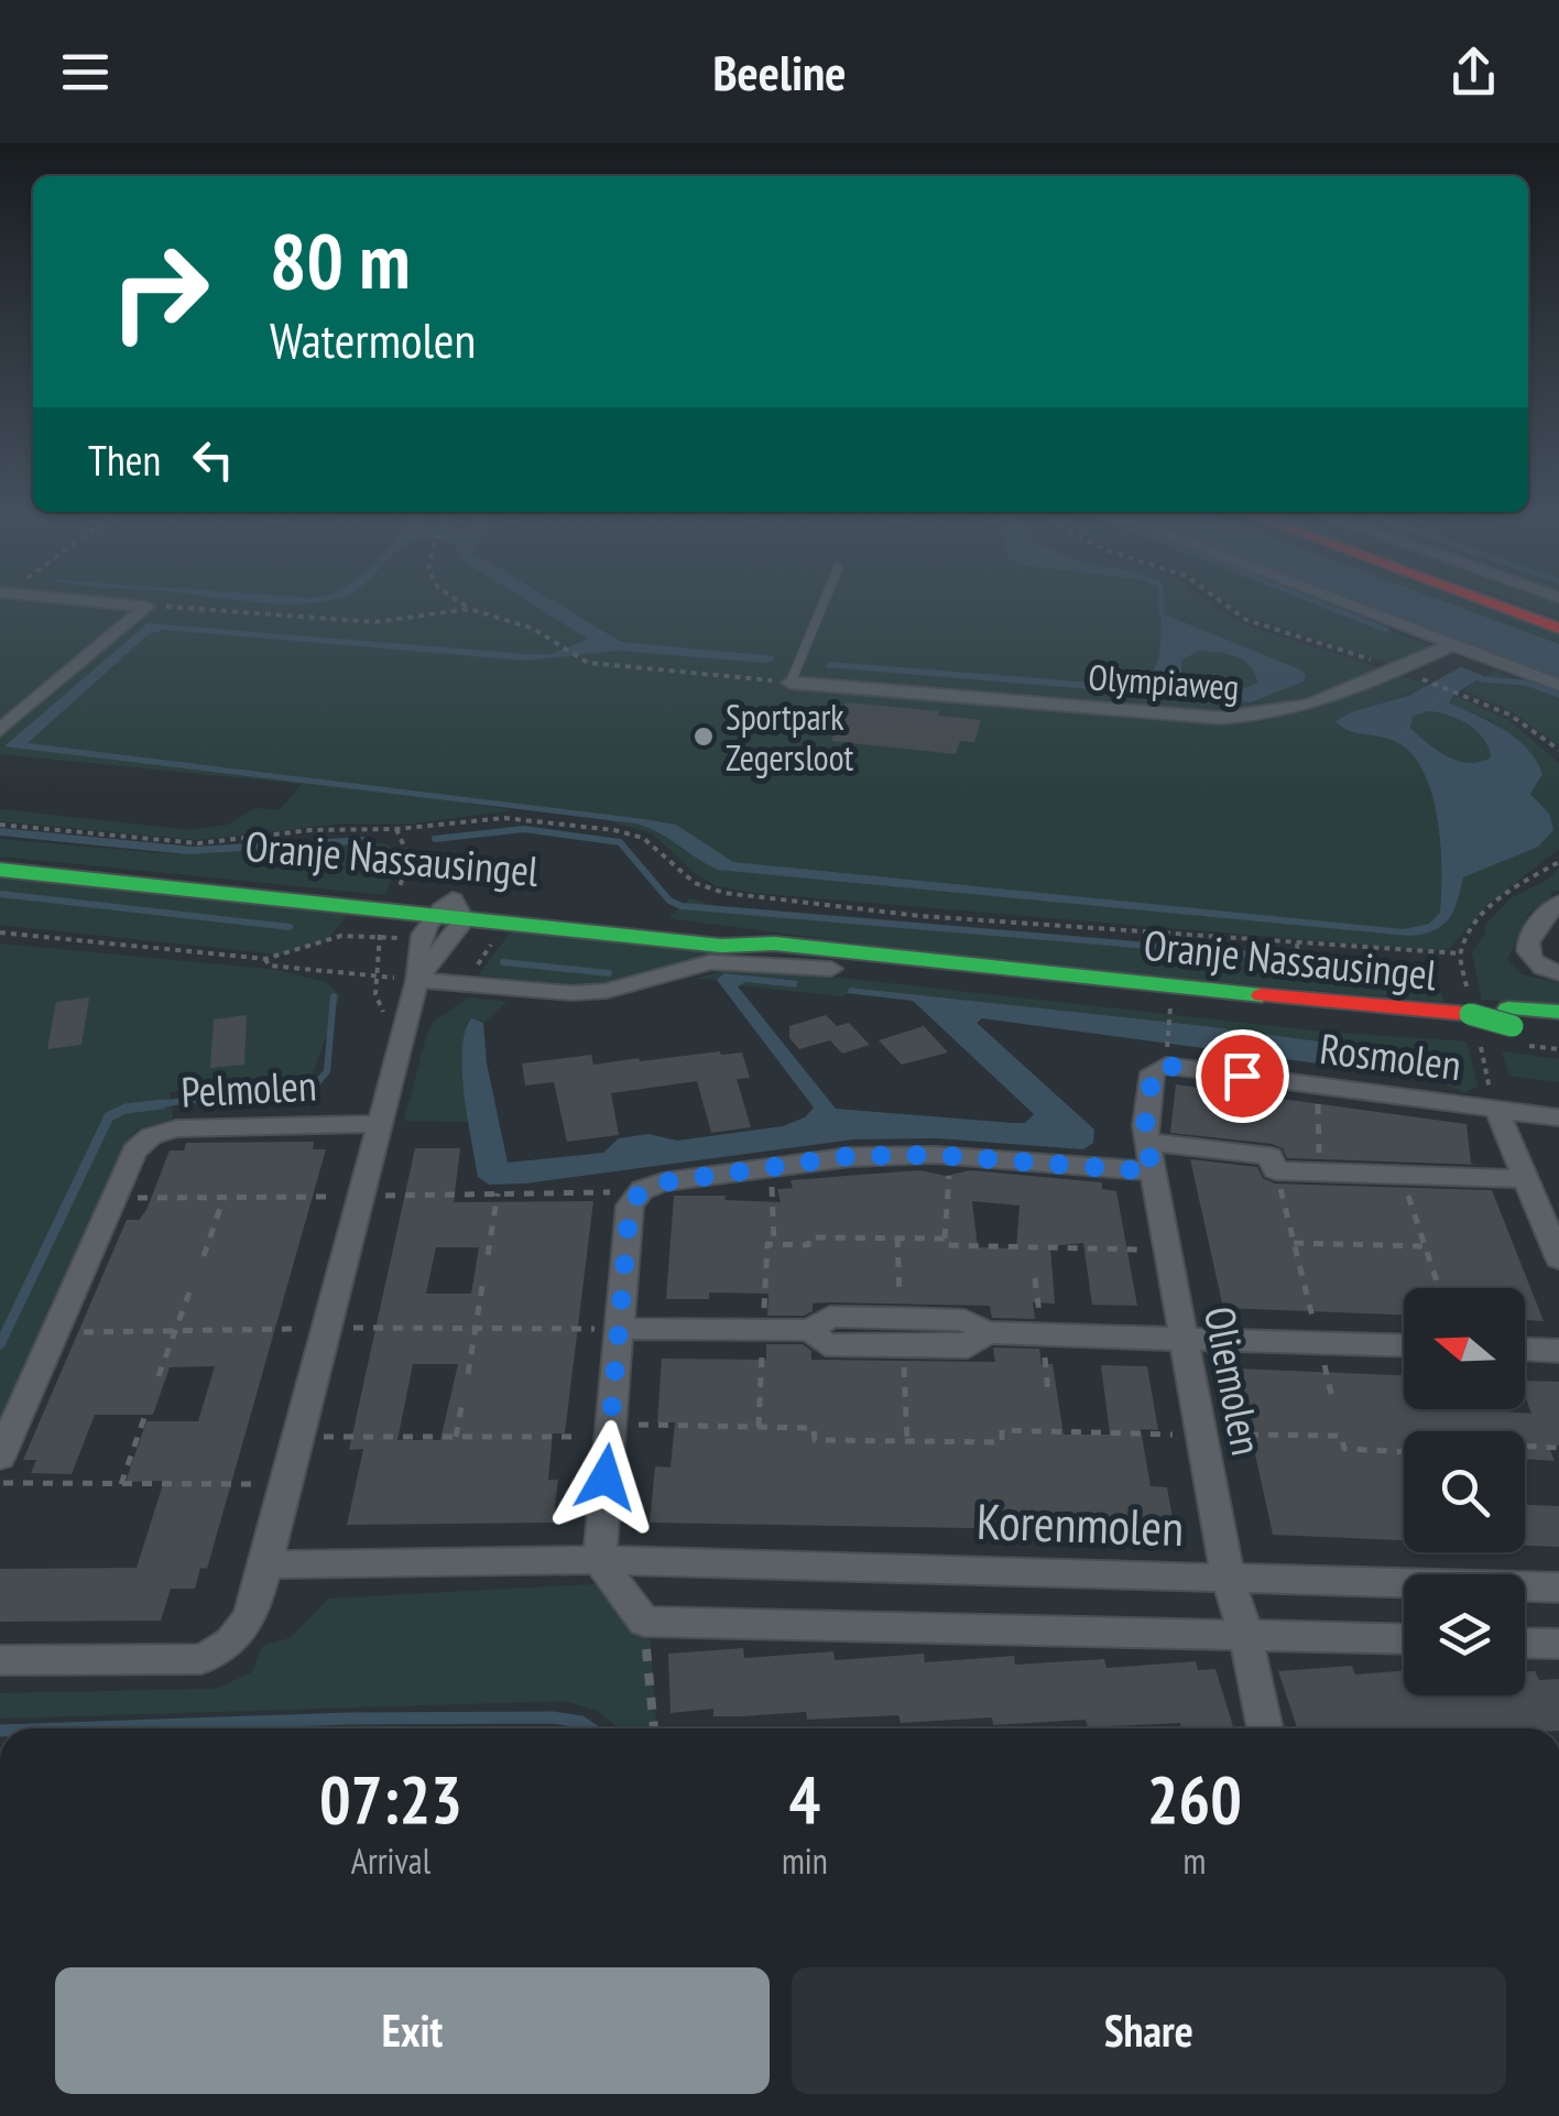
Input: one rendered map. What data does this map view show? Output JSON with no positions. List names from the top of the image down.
{
  "streets": {
    "main road": ["Oranje Nassausingel"],
    "street": [
      "Olympiaweg",
      "Rosmolen",
      "Pelmolen",
      "Oliemolen",
      "Korenmolen"
    ]
  },
  "crossings": [
    ["Rosmolen", "Oliemolen"],
    ["Oliemolen", "Korenmolen"]
  ],
  "places": ["Sportpark Zegersloot"],
  "north": "left",
  "page": {
    "header": "Beeline",
    "turn": ["80 m", "Watermolen"],
    "then": "Then",
    "eta": [
      "07:23",
      "Arrival",
      "4",
      "min",
      "260",
      "m"
    ],
    "buttons": ["Exit", "Share"]
  }
}
